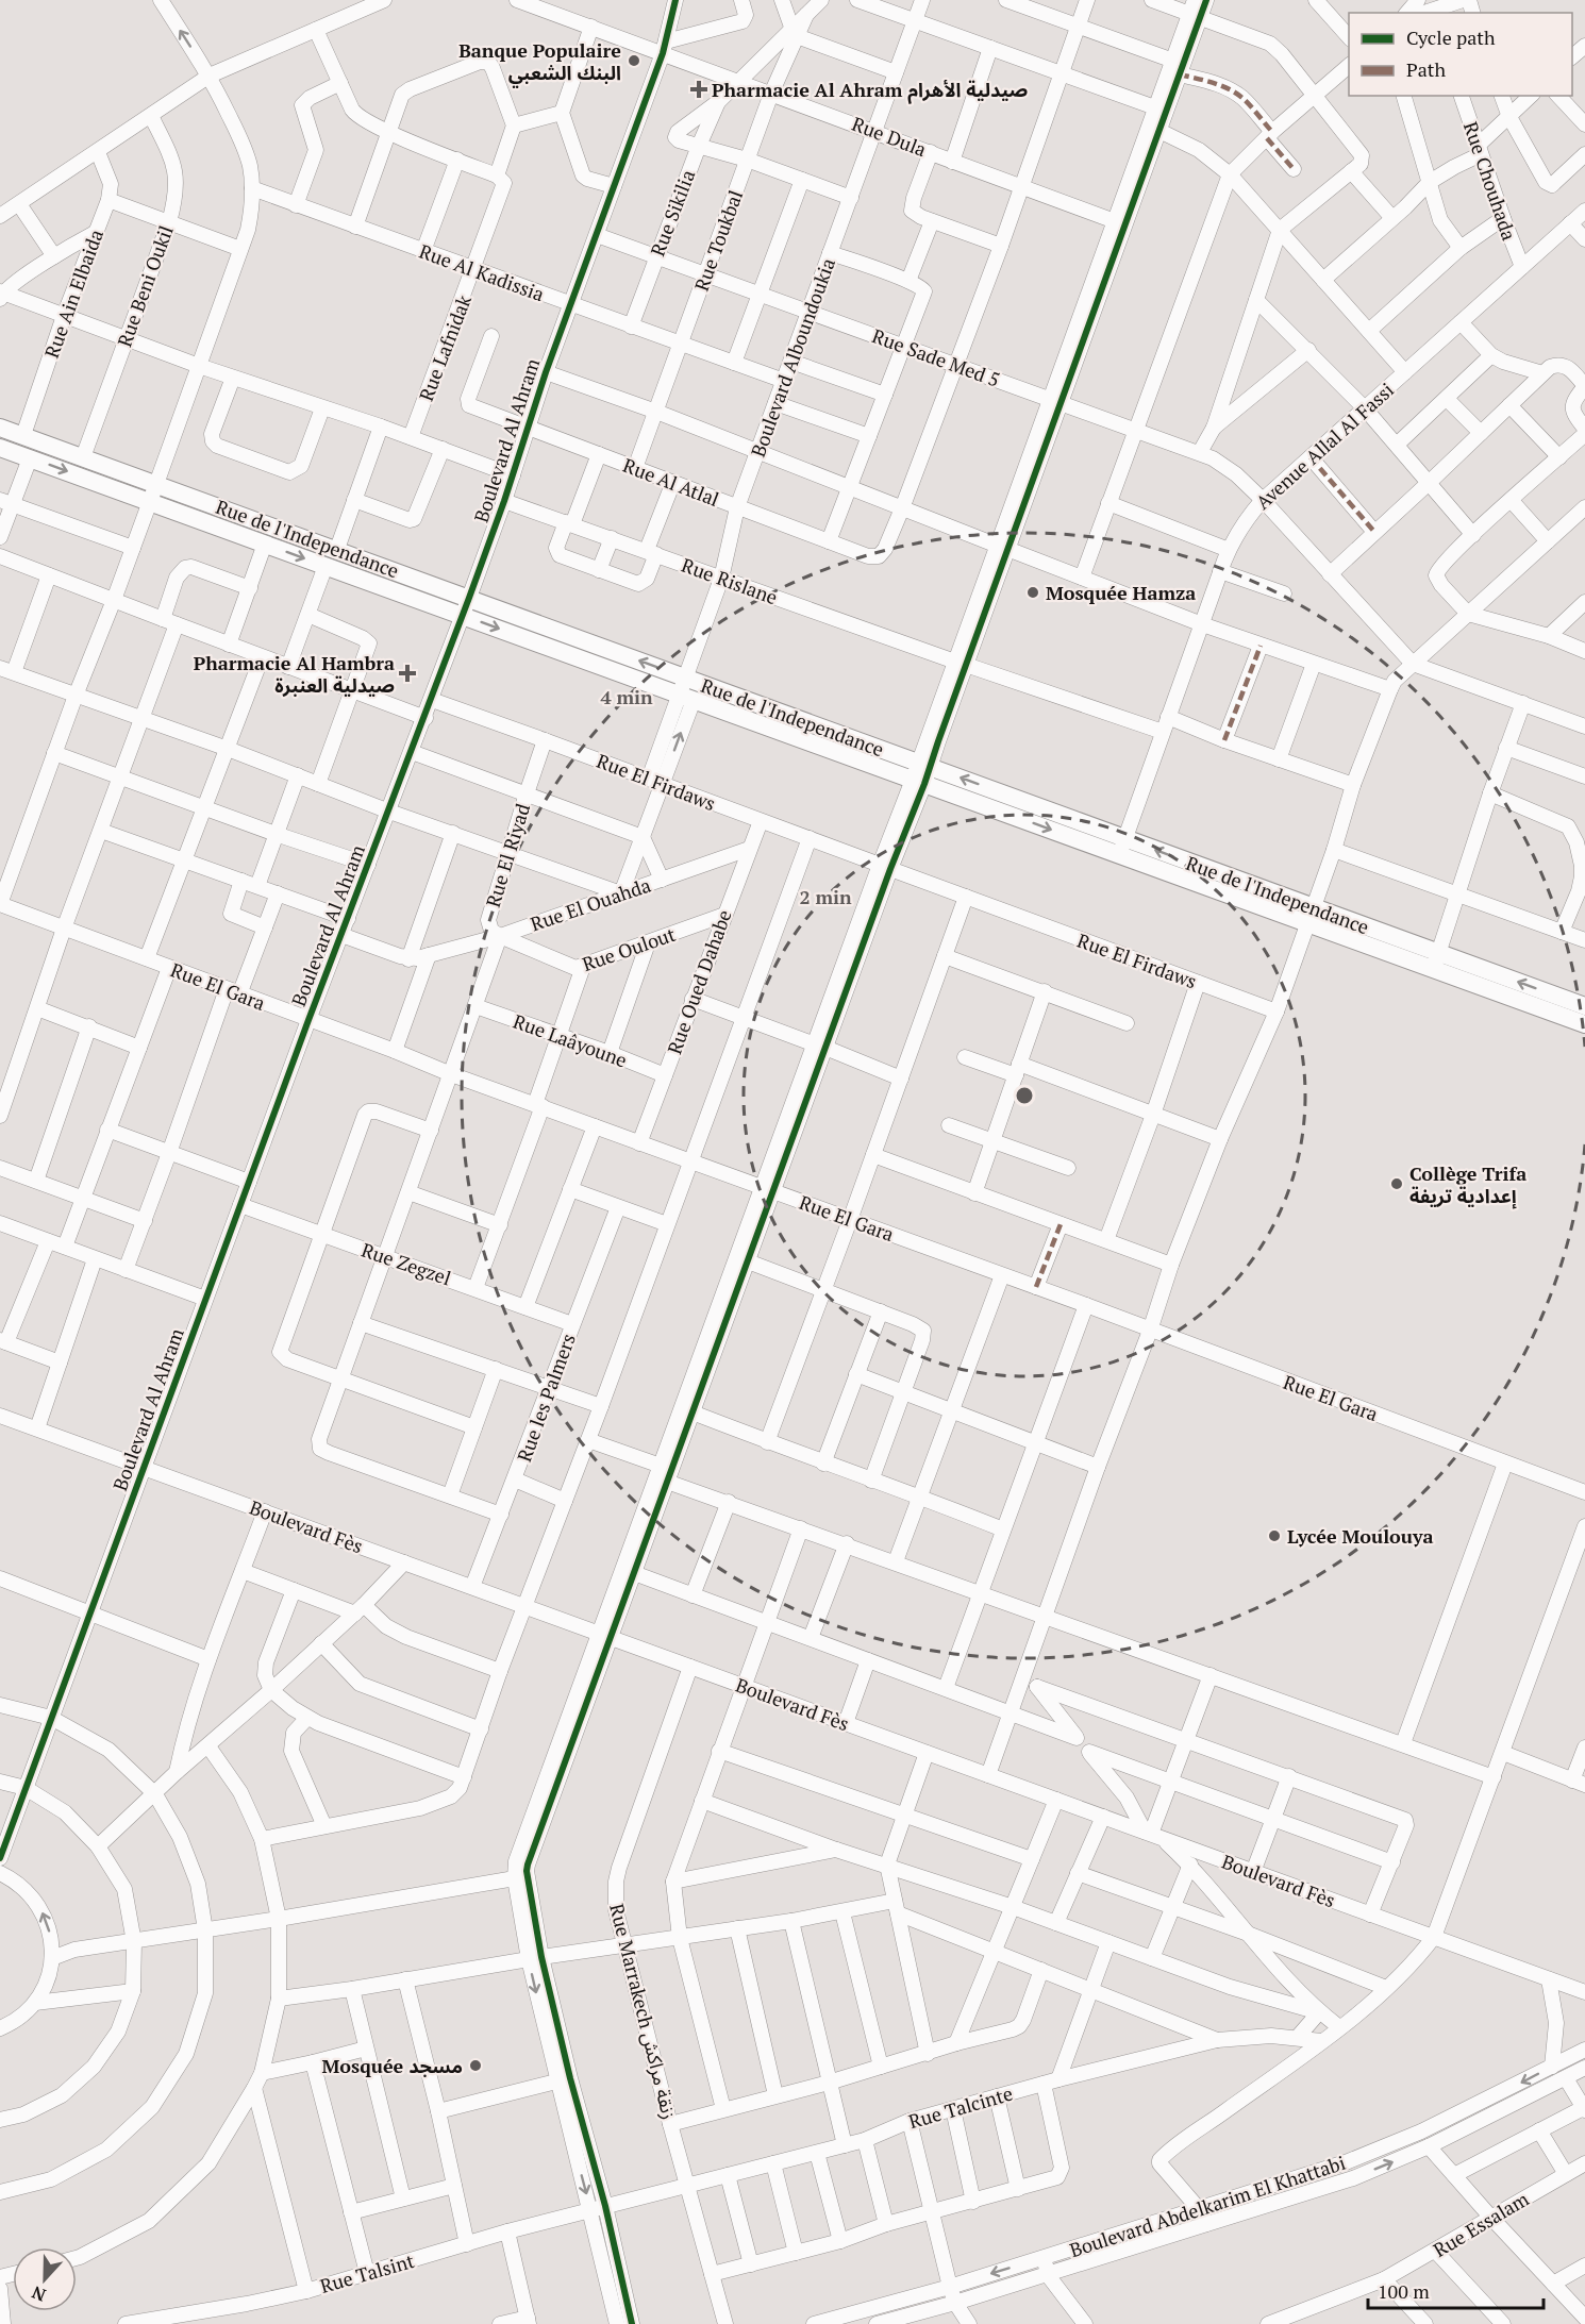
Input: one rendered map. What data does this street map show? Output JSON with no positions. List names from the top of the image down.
{
  "streets": {
    "main road": ["Rue de l'Independance"],
    "street": [
      "Rue Dula",
      "Rue Chouhada",
      "Rue Sikilia",
      "Rue Toukbal",
      "Rue Al Kadissia",
      "Rue Beni Oukil",
      "Rue Ain Elbaida",
      "Rue Lafnidak",
      "Boulevard Alboundoukia",
      "Rue Sade Med 5",
      "Boulevard Al Ahram",
      "Avenue Allal Al Fassi",
      "Rue Al Atlal",
      "Rue Rislane",
      "Rue El Firdaws",
      "Rue El Riyad",
      "Rue El Ouahda",
      "Rue Oulout",
      "Rue Oued Dahabe",
      "Rue El Gara",
      "Rue Laâyoune",
      "Rue Zegzel",
      "Rue les Palmers",
      "Boulevard Fès",
      "Rue Marrakech زنقة مراكش",
      "Rue Talcinte",
      "Boulevard Abdelkarim El Khattabi",
      "Rue Essalam",
      "Rue Talsint"
    ]
  },
  "crossings": [
    ["Rue Dula", "Rue Toukbal"],
    ["Rue Dula", "Boulevard Alboundoukia"],
    ["Rue Dula", "Boulevard Al Ahram"],
    ["Rue Chouhada", "Avenue Allal Al Fassi"],
    ["Rue Sikilia", "Rue Al Kadissia"],
    ["Rue Sikilia", "Rue Sade Med 5"],
    ["Rue Toukbal", "Rue Al Kadissia"],
    ["Rue Toukbal", "Rue Sade Med 5"],
    ["Rue Toukbal", "Rue Al Atlal"],
    ["Rue Al Kadissia", "Rue Lafnidak"],
    ["Rue Al Kadissia", "Boulevard Alboundoukia"],
    ["Rue Al Kadissia", "Boulevard Al Ahram"],
    ["Rue Beni Oukil", "Rue de l'Independance"],
    ["Rue Ain Elbaida", "Rue de l'Independance"],
    ["Boulevard Alboundoukia", "Rue Sade Med 5"],
    ["Boulevard Alboundoukia", "Rue Al Atlal"],
    ["Boulevard Alboundoukia", "Rue de l'Independance"],
    ["Boulevard Alboundoukia", "Rue Rislane"],
    ["Boulevard Alboundoukia", "Rue El Firdaws"],
    ["Boulevard Alboundoukia", "Rue El Ouahda"],
    ["Rue Sade Med 5", "Boulevard Al Ahram"],
    ["Rue Sade Med 5", "Avenue Allal Al Fassi"],
    ["Boulevard Al Ahram", "Rue Al Atlal"],
    ["Boulevard Al Ahram", "Rue de l'Independance"],
    ["Boulevard Al Ahram", "Rue Rislane"],
    ["Boulevard Al Ahram", "Rue El Firdaws"],
    ["Boulevard Al Ahram", "Rue El Gara"],
    ["Boulevard Al Ahram", "Rue Zegzel"],
    ["Boulevard Al Ahram", "Boulevard Fès"],
    ["Avenue Allal Al Fassi", "Rue de l'Independance"],
    ["Avenue Allal Al Fassi", "Rue Rislane"],
    ["Rue El Firdaws", "Rue El Riyad"],
    ["Rue El Firdaws", "Rue Oued Dahabe"],
    ["Rue El Riyad", "Rue El Ouahda"],
    ["Rue El Riyad", "Rue Oulout"],
    ["Rue El Riyad", "Rue El Gara"],
    ["Rue El Riyad", "Rue Laâyoune"],
    ["Rue El Riyad", "Rue Zegzel"],
    ["Rue El Ouahda", "Rue Oulout"],
    ["Rue El Ouahda", "Rue Oued Dahabe"],
    ["Rue Oulout", "Rue Oued Dahabe"],
    ["Rue Oued Dahabe", "Rue El Gara"],
    ["Rue Oued Dahabe", "Rue Laâyoune"],
    ["Rue Zegzel", "Rue les Palmers"],
    ["Rue les Palmers", "Boulevard Fès"],
    ["Boulevard Fès", "Rue Marrakech زنقة مراكش"],
    ["Rue Marrakech زنقة مراكش", "Rue Talcinte"],
    ["Rue Talcinte", "Rue Talsint"]
  ],
  "places": {
    "other": [
      "Banque Populaire البنك الشعبي",
      "Mosquée Hamza",
      "Collège Trifa إعدادية تريفة",
      "Lycée Moulouya",
      "Mosquée مسجد"
    ],
    "health": ["Pharmacie Al Ahram صيدلية الأهرام", "Pharmacie Al Hambra صيدلية العنبرة"]
  },
  "legend": ["Cycle path", "Path"],
  "scale_bar": "100 m",
  "north": "bottom",
  "rings": ["4 min", "2 min"]
}
